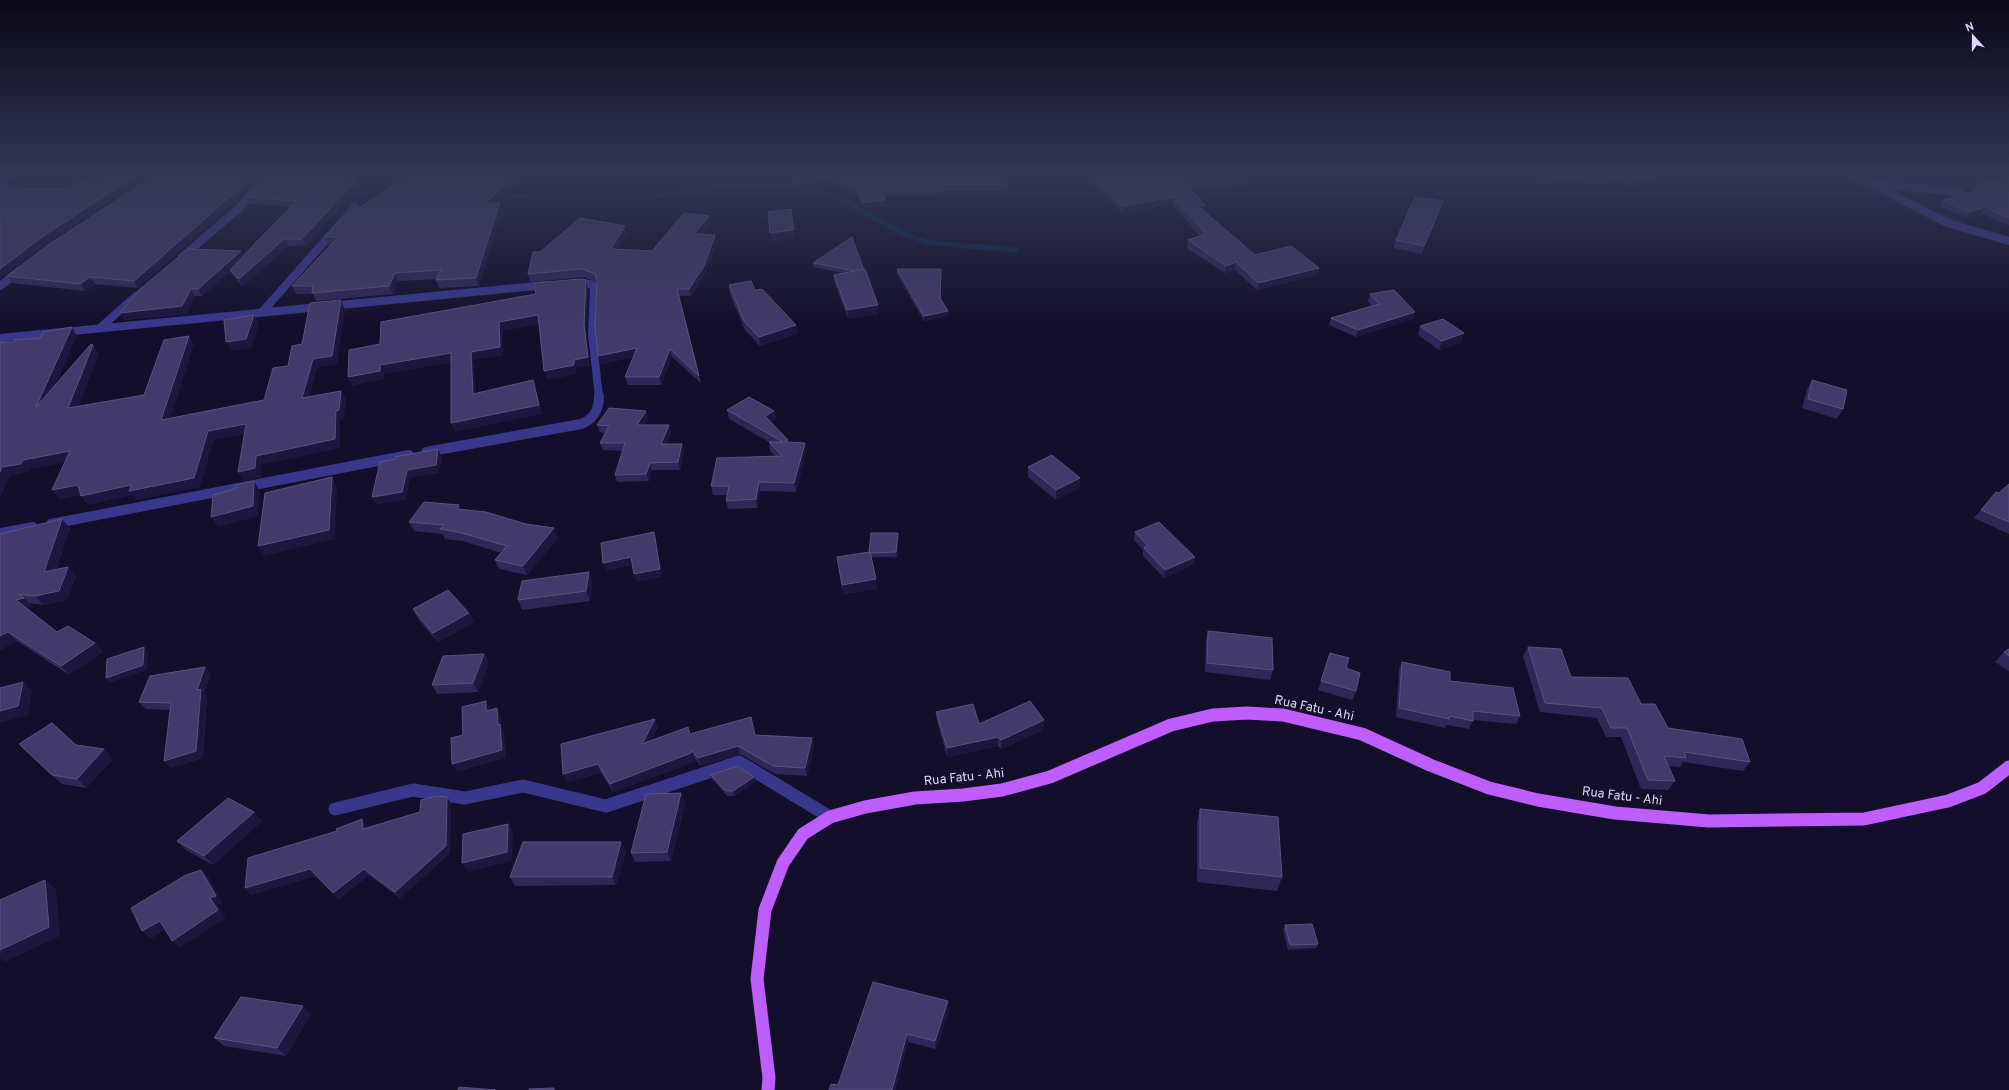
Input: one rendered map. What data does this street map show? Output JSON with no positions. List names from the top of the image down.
{
  "streets": {
    "main road": ["Rua Fatu - Ahi"]
  },
  "north": "top"
}
